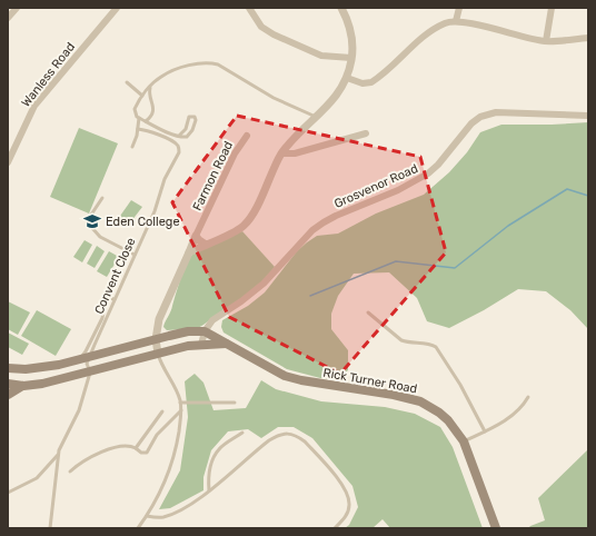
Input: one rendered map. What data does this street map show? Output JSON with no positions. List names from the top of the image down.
{
  "streets": {
    "main road": ["Rick Turner Road"],
    "street": ["Wanless Road", "Farmon Road", "Grosvenor Road"],
    "lane": ["Convent Close"]
  },
  "crossings": [
    ["Grosvenor Road", "Rick Turner Road"]
  ],
  "places": {
    "school or university": ["Eden College"]
  }
}
